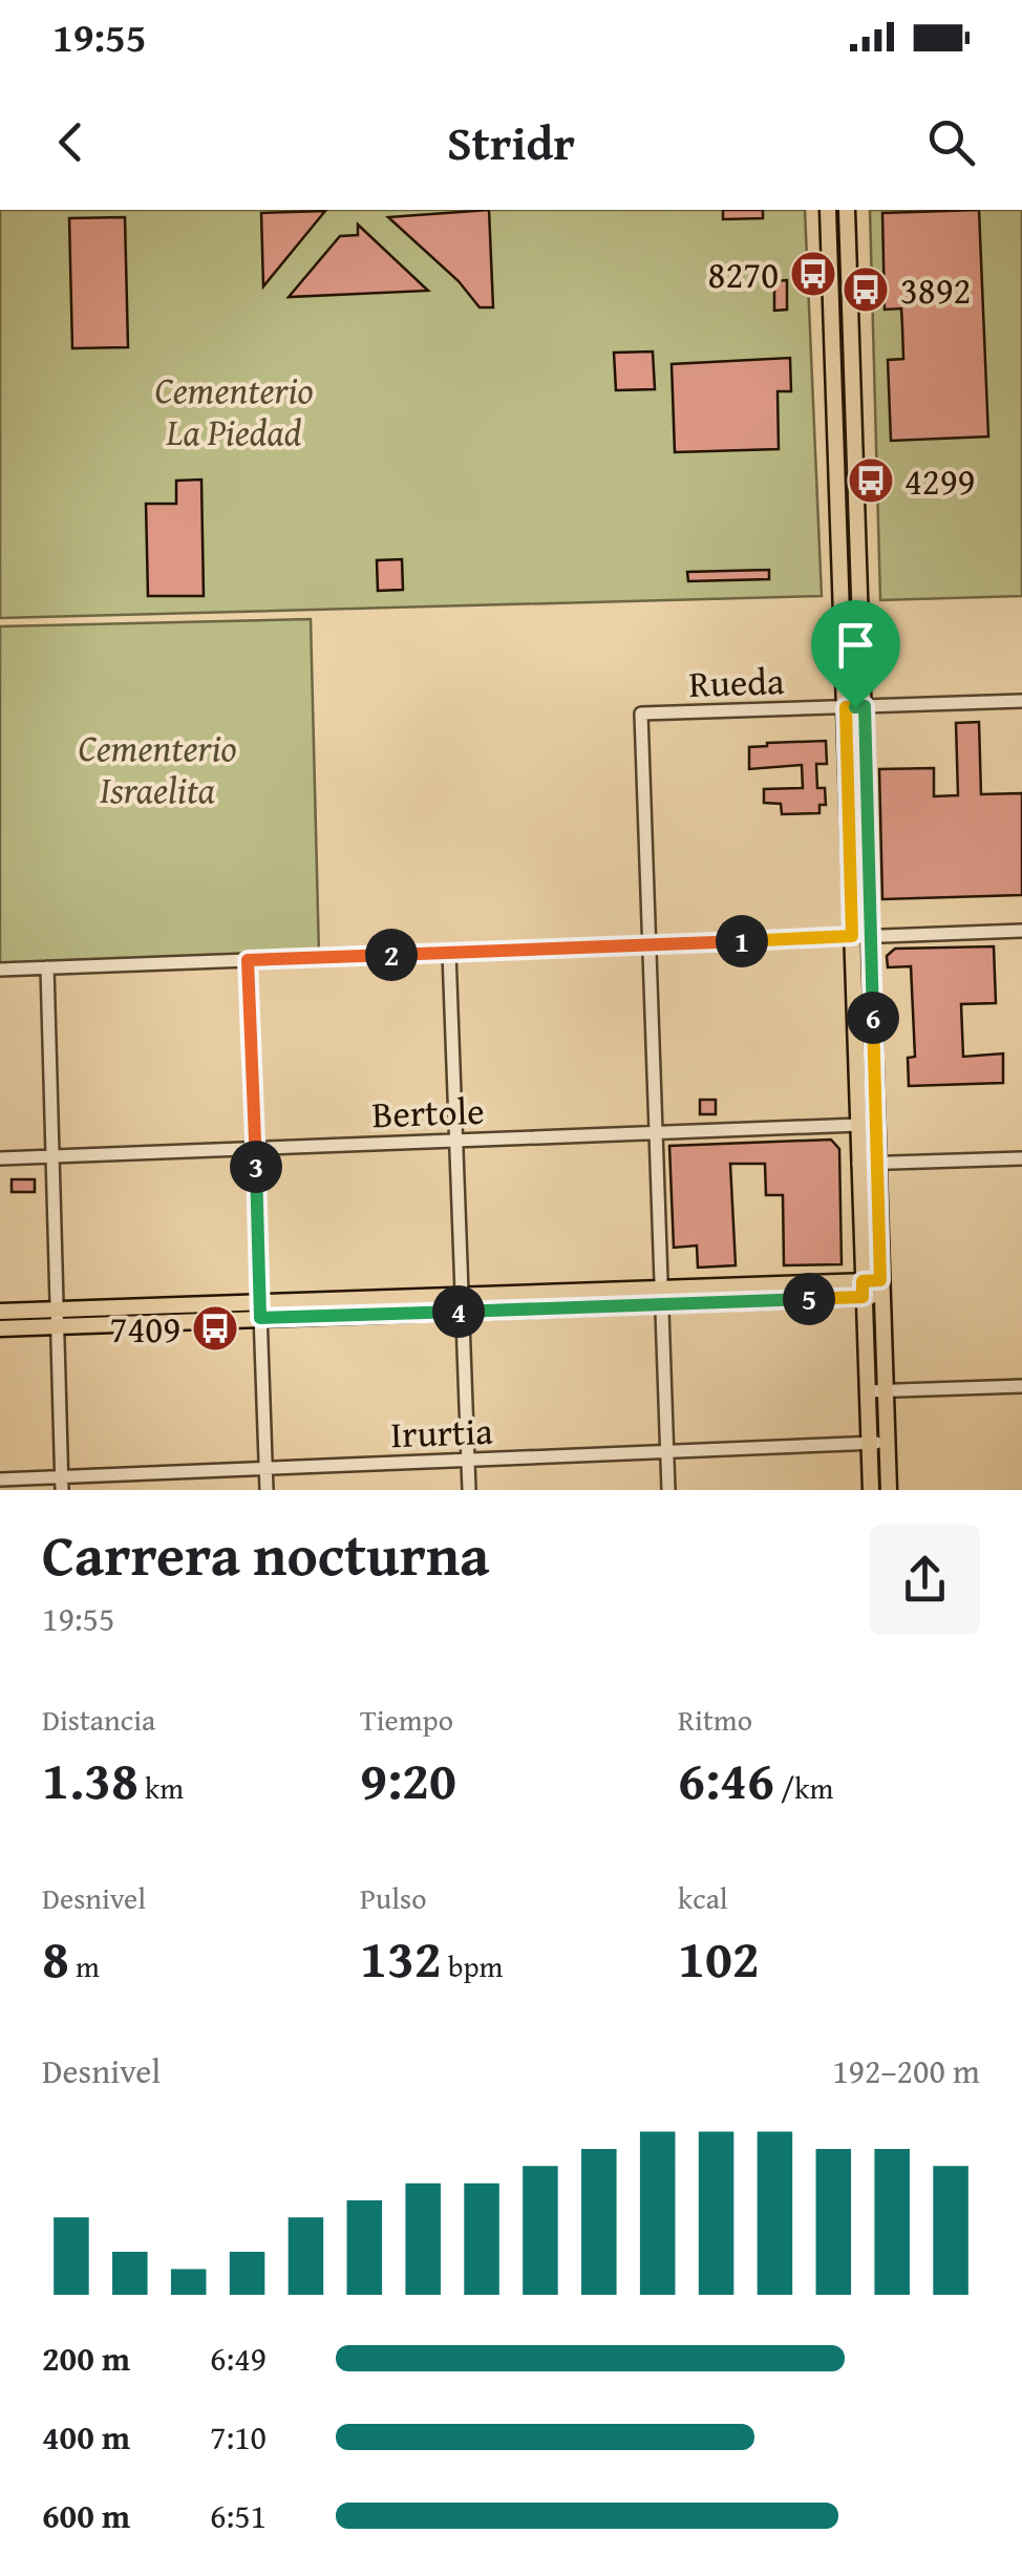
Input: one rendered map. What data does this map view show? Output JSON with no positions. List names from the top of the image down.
{
  "streets": {
    "street": ["Rueda", "Bertole", "Irurtia"]
  },
  "parks": ["Cementerio La Piedad", "Cementerio Israelita"],
  "places": {
    "bus stop": [
      "8270",
      "3892",
      "4299",
      "7409"
    ]
  },
  "page": {
    "status": "19:55",
    "header": "Stridr",
    "pins": [
      "1",
      "2",
      "6",
      "3",
      "5",
      "4"
    ],
    "heading": ["Carrera nocturna", "19:55"],
    "stats": [
      ["Distancia", "1.38 km"],
      ["Tiempo", "9:20"],
      ["Ritmo", "6:46 /km"],
      ["Desnivel", "8 m"],
      ["Pulso", "132 bpm"],
      ["kcal", "102"]
    ],
    "chart": ["Desnivel", "192–200 m"],
    "list": [
      {
        "name": "200 m",
        "note": "6:49"
      },
      {
        "name": "400 m",
        "note": "7:10"
      },
      {
        "name": "600 m",
        "note": "6:51"
      }
    ]
  }
}
